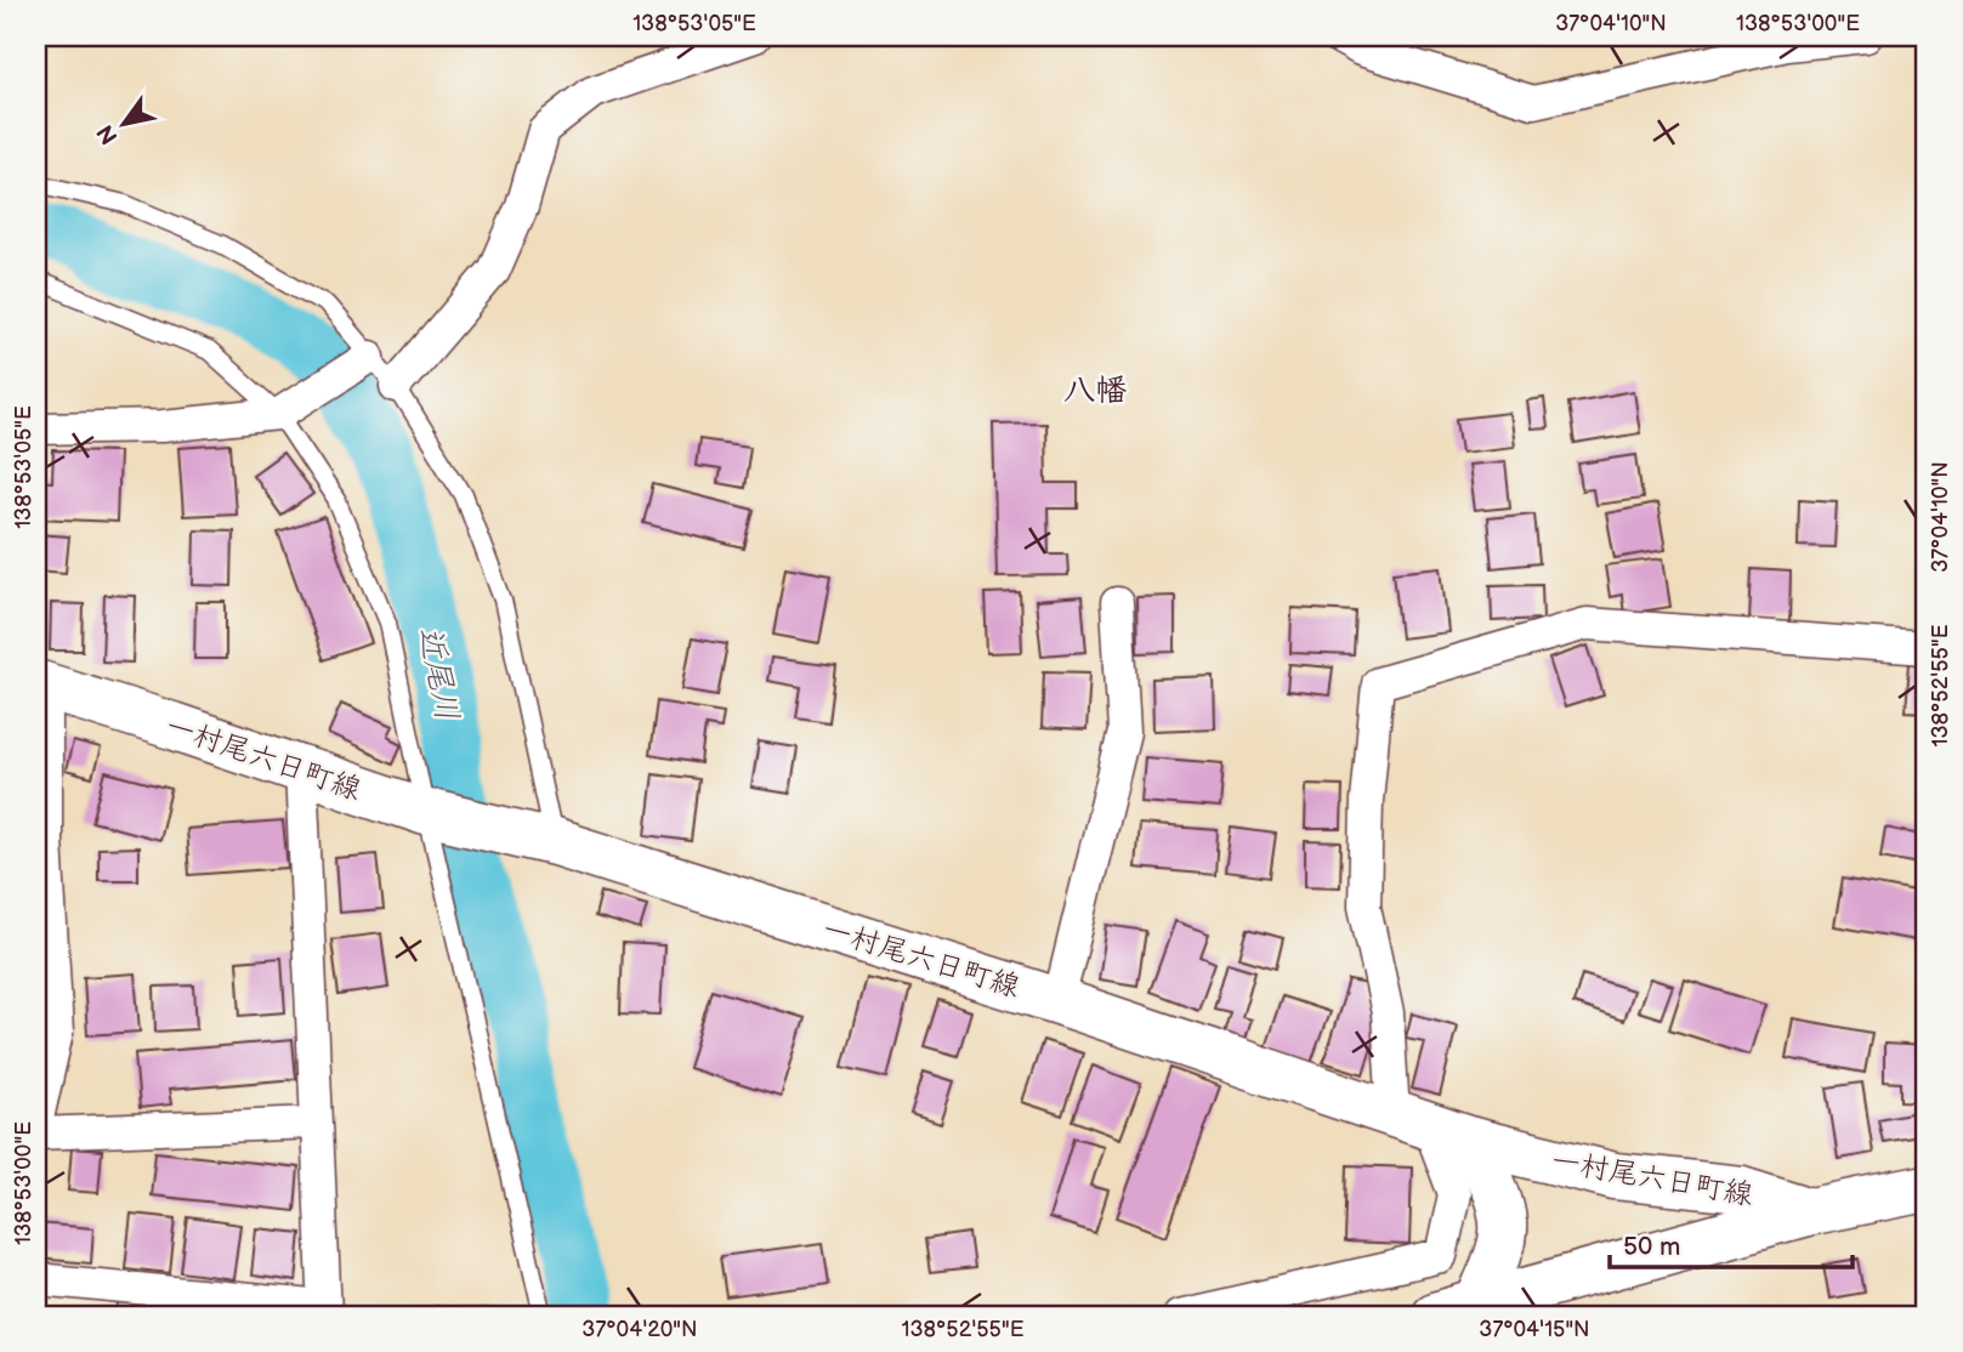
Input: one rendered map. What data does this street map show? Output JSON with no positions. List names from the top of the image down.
{
  "streets": {
    "main road": ["一村尾六日町線"]
  },
  "districts": ["八幡"],
  "water": ["近尾川"],
  "scale_bar": "50 m",
  "north": "bottom left",
  "coordinates": [
    "138°53'05\"E",
    "37°04'10\"N",
    "138°53'00\"E",
    "138°52'55\"E",
    "37°04'20\"N",
    "37°04'15\"N"
  ]
}
